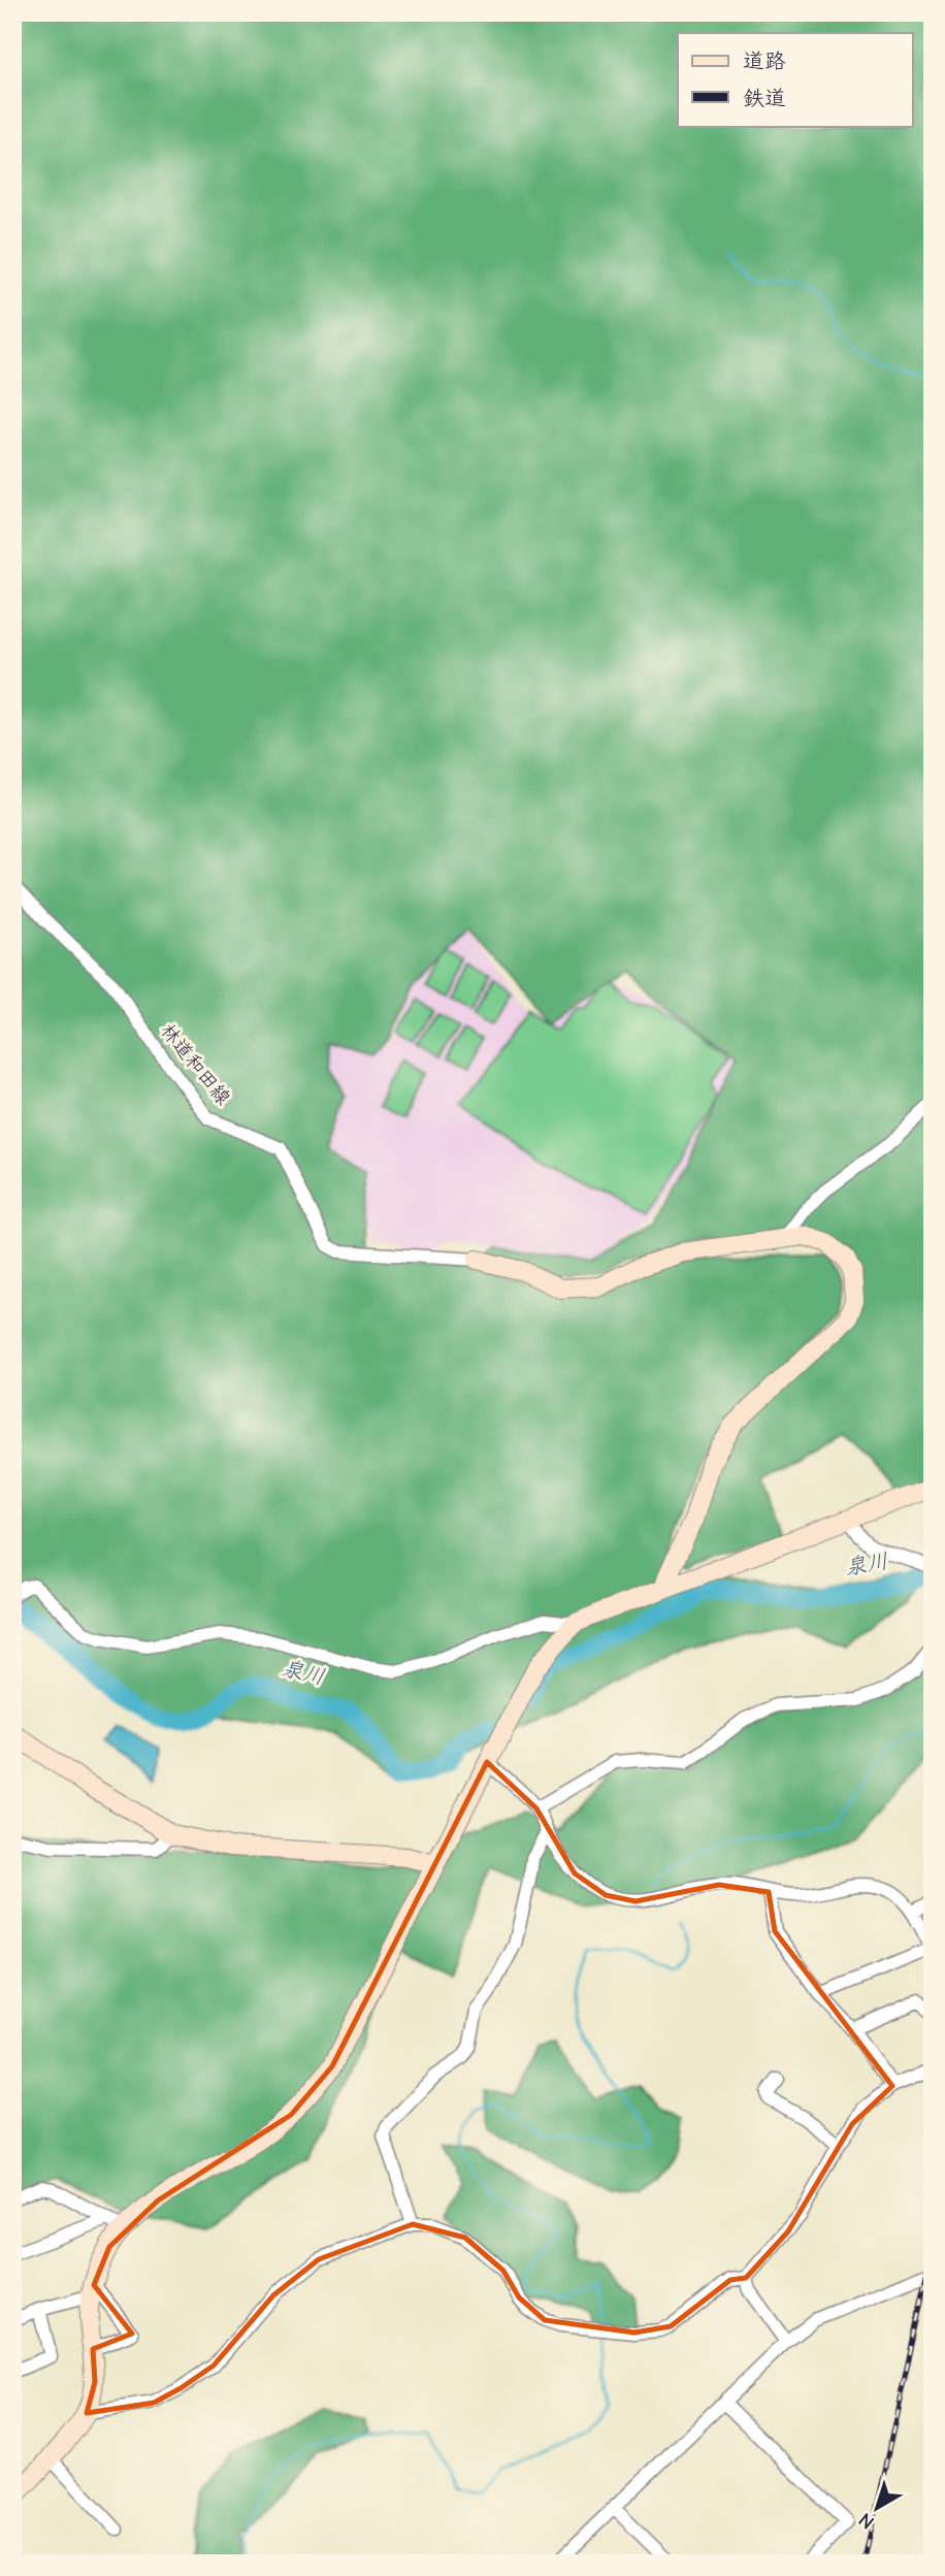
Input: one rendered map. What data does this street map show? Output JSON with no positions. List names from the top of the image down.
{
  "streets": {
    "street": ["林道和田線"]
  },
  "water": ["泉川"],
  "legend": ["道路", "鉄道"],
  "north": "bottom left"
}
